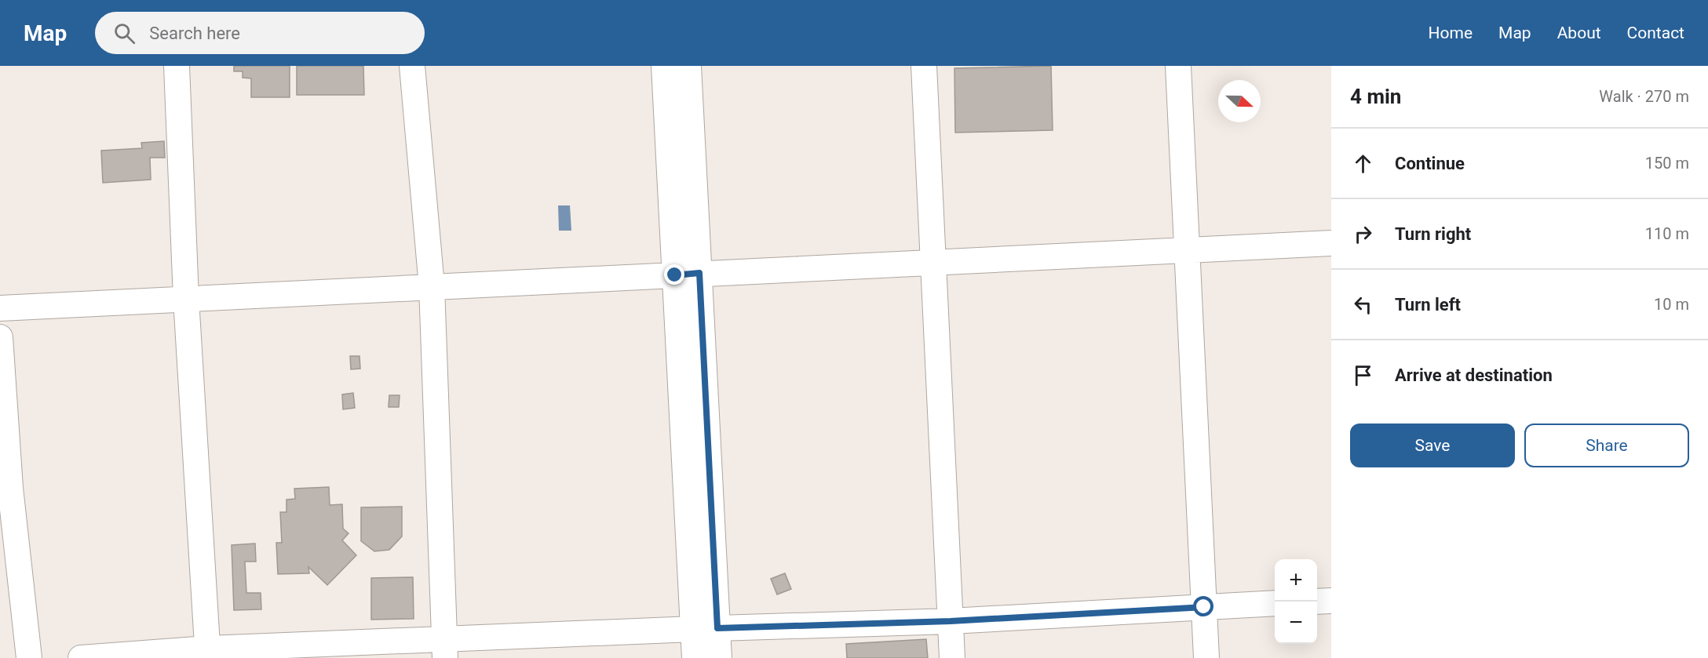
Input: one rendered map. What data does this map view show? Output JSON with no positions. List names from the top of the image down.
{
  "north": "right",
  "page": {
    "header": "Map",
    "search": "Search here",
    "nav": [
      "Home",
      "Map",
      "About",
      "Contact"
    ],
    "heading": ["4 min", "Walk · 270 m"],
    "list": [
      ["Continue", "150 m"],
      ["Turn right", "110 m"],
      ["Turn left", "10 m"],
      "Arrive at destination"
    ],
    "buttons": ["Save", "Share"],
    "map_buttons": ["+", "−"]
  }
}
